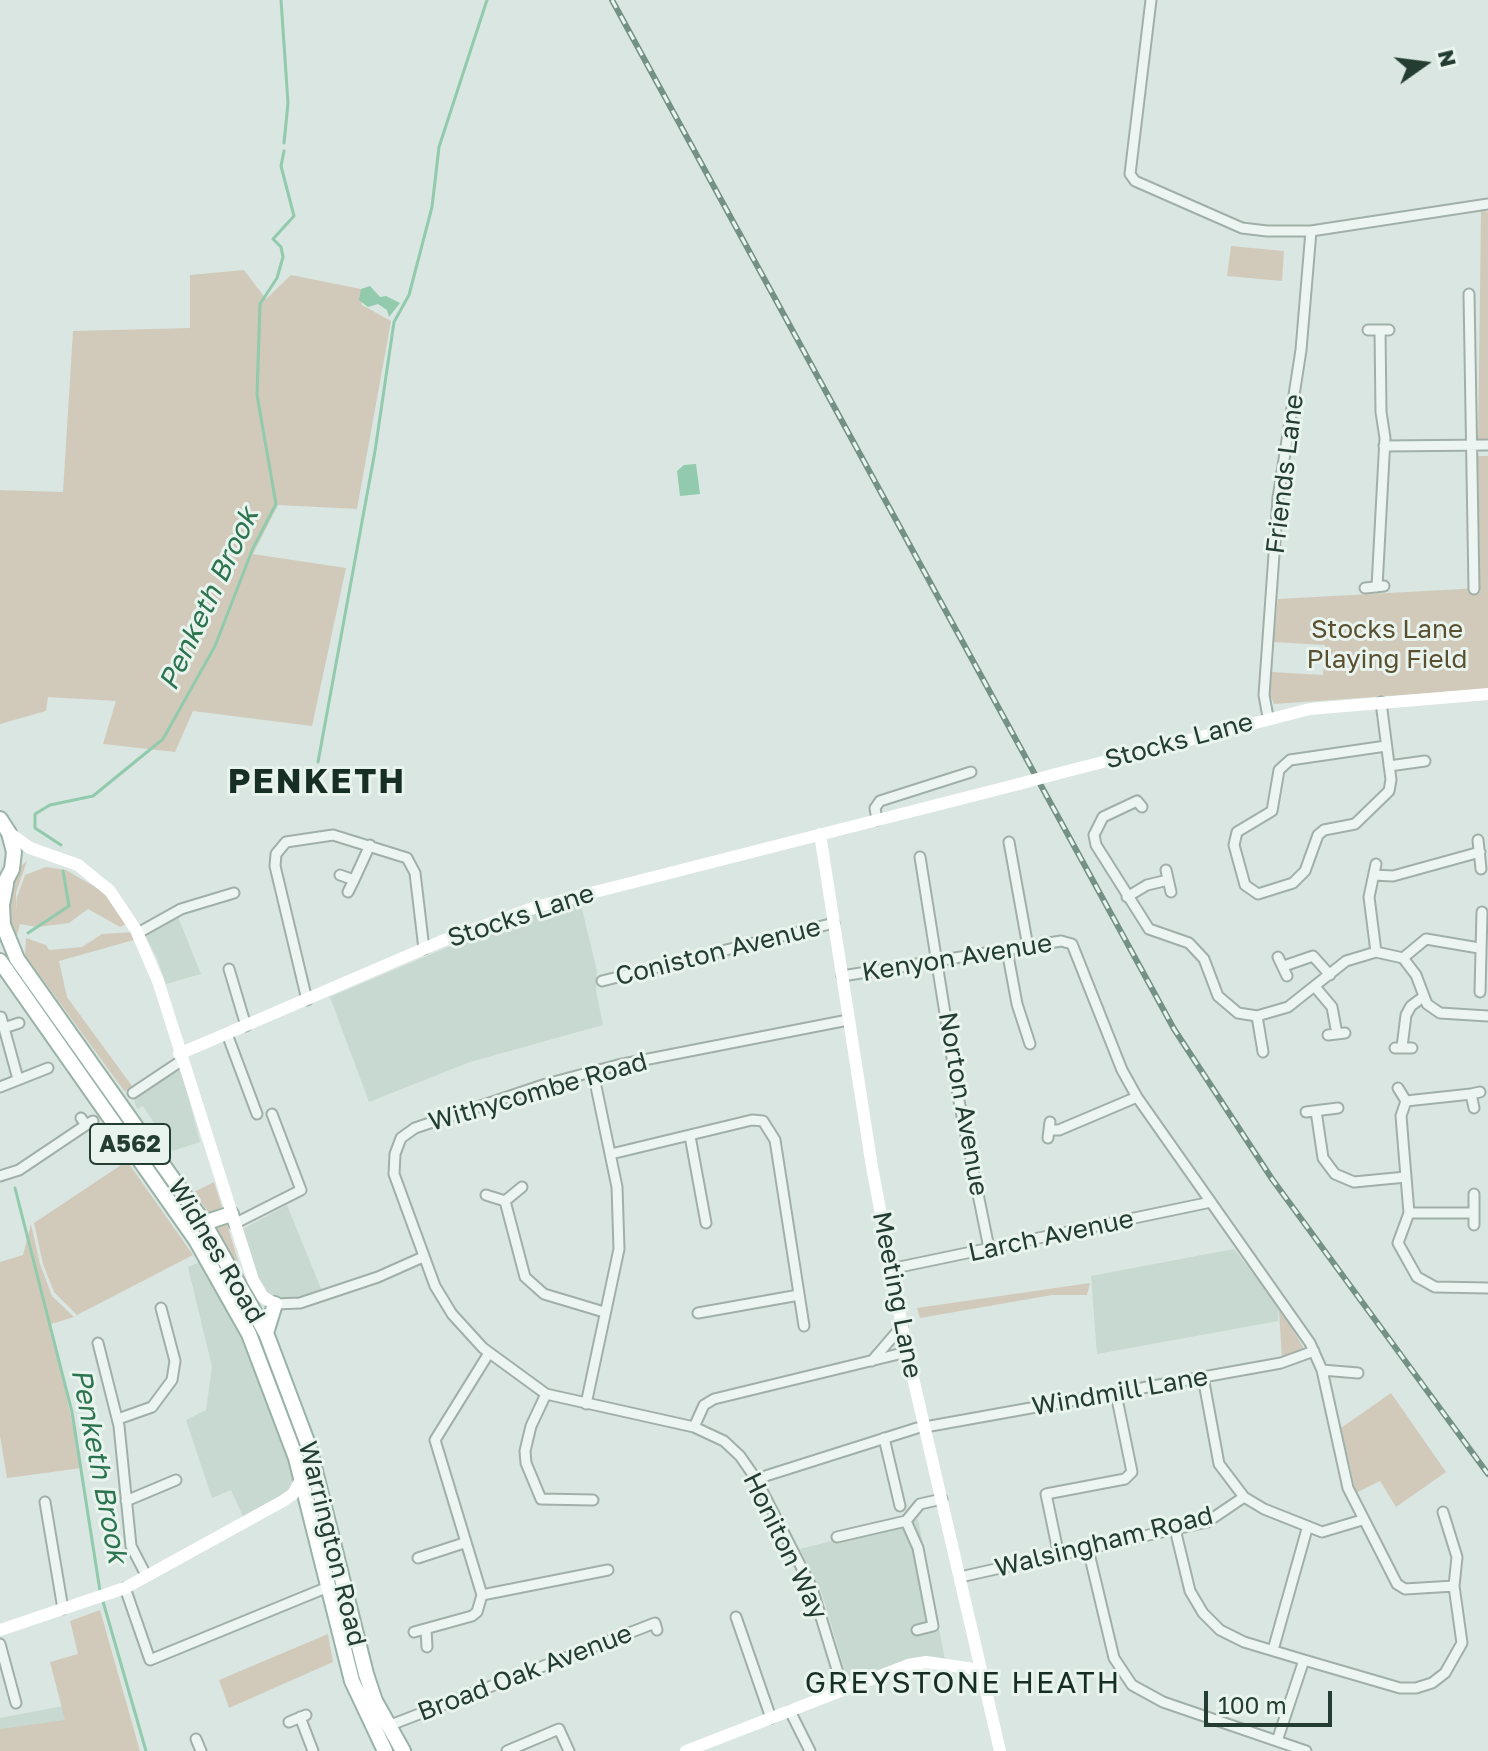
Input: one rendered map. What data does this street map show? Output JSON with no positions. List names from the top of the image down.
{
  "streets": {
    "main road": ["A562", "Widnes Road", "Warrington Road"],
    "street": [
      "Friends Lane",
      "Stocks Lane",
      "Coniston Avenue",
      "Kenyon Avenue",
      "Withycombe Road",
      "Norton Avenue",
      "Larch Avenue",
      "Meeting Lane",
      "Windmill Lane",
      "Walsingham Road",
      "Honiton Way",
      "Broad Oak Avenue"
    ]
  },
  "crossings": [
    ["Friends Lane", "Stocks Lane"],
    ["Stocks Lane", "Meeting Lane"],
    ["Coniston Avenue", "Meeting Lane"],
    ["Kenyon Avenue", "Norton Avenue"],
    ["Kenyon Avenue", "Meeting Lane"],
    ["Withycombe Road", "Meeting Lane"],
    ["Norton Avenue", "Larch Avenue"],
    ["A562", "Widnes Road"],
    ["Larch Avenue", "Meeting Lane"],
    ["Widnes Road", "Warrington Road"],
    ["Meeting Lane", "Windmill Lane"],
    ["Meeting Lane", "Walsingham Road"],
    ["Windmill Lane", "Honiton Way"],
    ["Warrington Road", "Broad Oak Avenue"]
  ],
  "districts": ["PENKETH", "GREYSTONE HEATH"],
  "water": ["Penketh Brook"],
  "parks": ["Stocks Lane Playing Field"],
  "scale_bar": "100 m",
  "north": "right"
}
